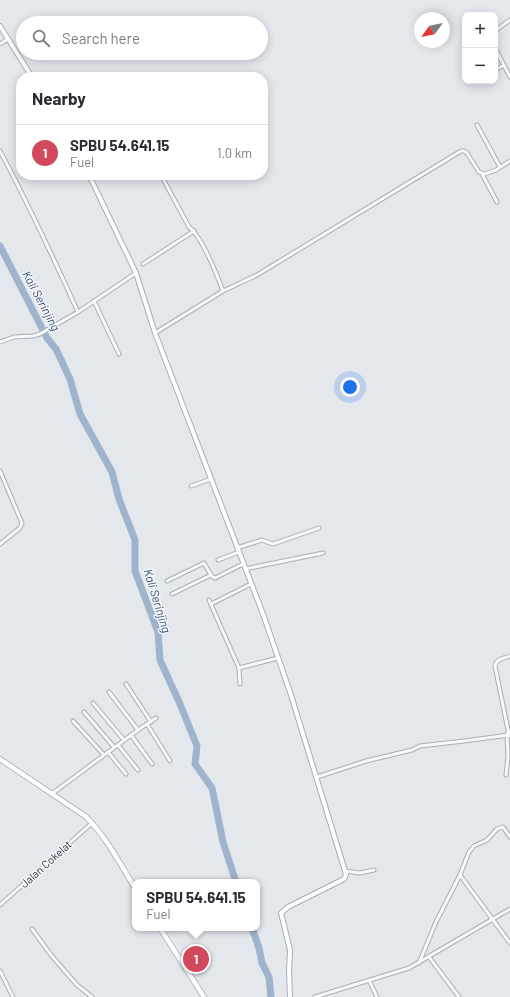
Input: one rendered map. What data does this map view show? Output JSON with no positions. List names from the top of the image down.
{
  "streets": {
    "street": ["Jalan Cokelat"]
  },
  "water": ["Kali Serinjing"],
  "north": "bottom left",
  "page": {
    "map_buttons": ["+", "−"],
    "search": "Search here",
    "heading": "Nearby",
    "list": [
      {
        "mark": "1",
        "name": "SPBU 54.641.15",
        "note": "Fuel",
        "value": "1.0 km"
      }
    ],
    "popup": ["SPBU 54.641.15", "Fuel"],
    "pins": "1"
  }
}
